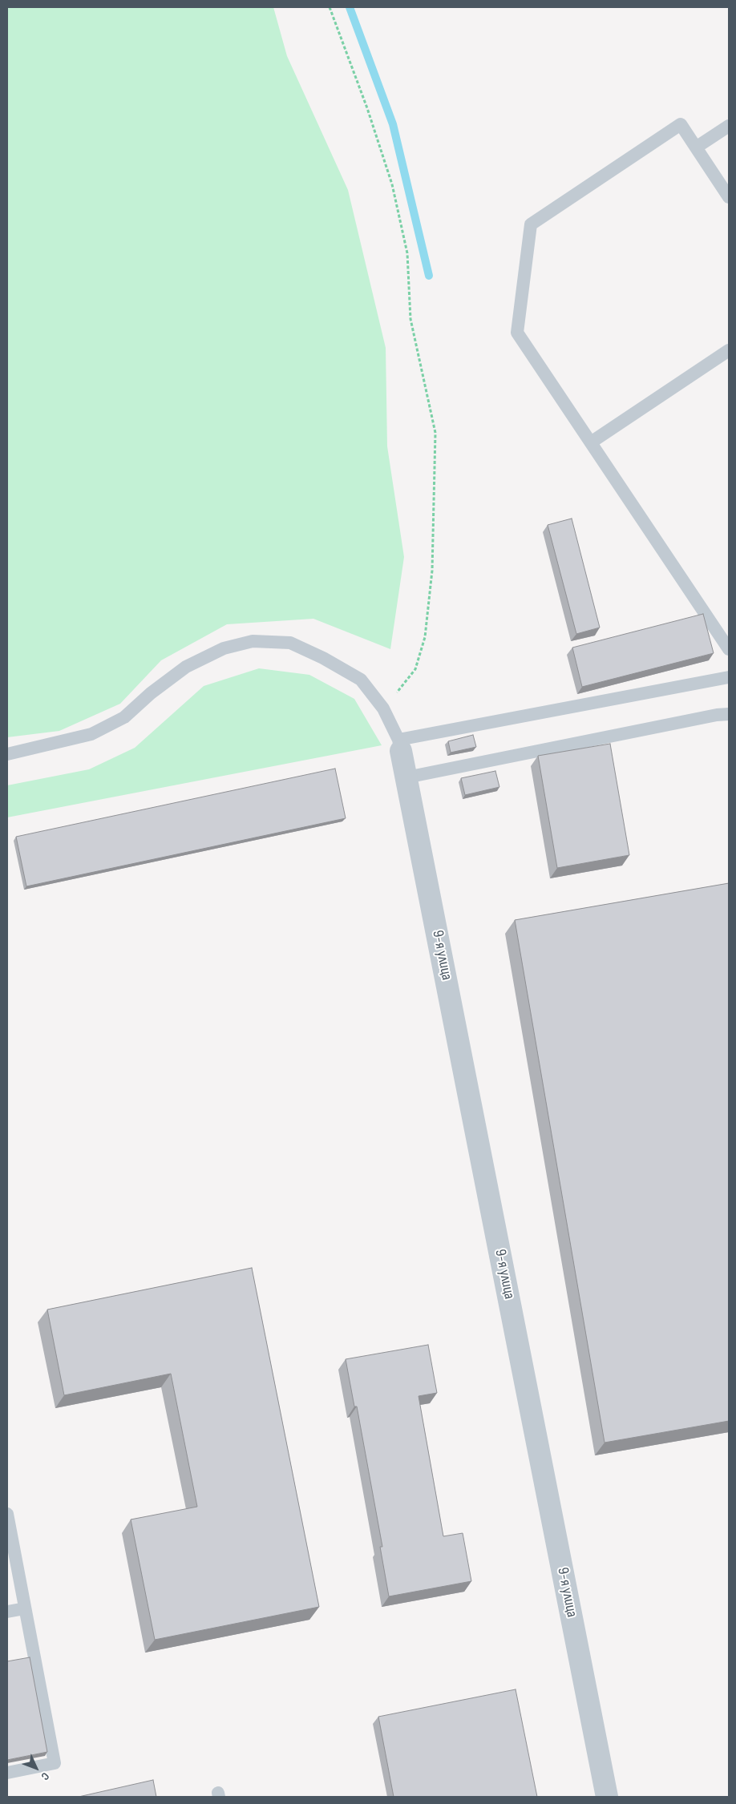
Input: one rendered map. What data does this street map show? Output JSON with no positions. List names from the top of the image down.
{
  "streets": {
    "street": ["9-я улица"]
  },
  "north": "bottom right"
}
